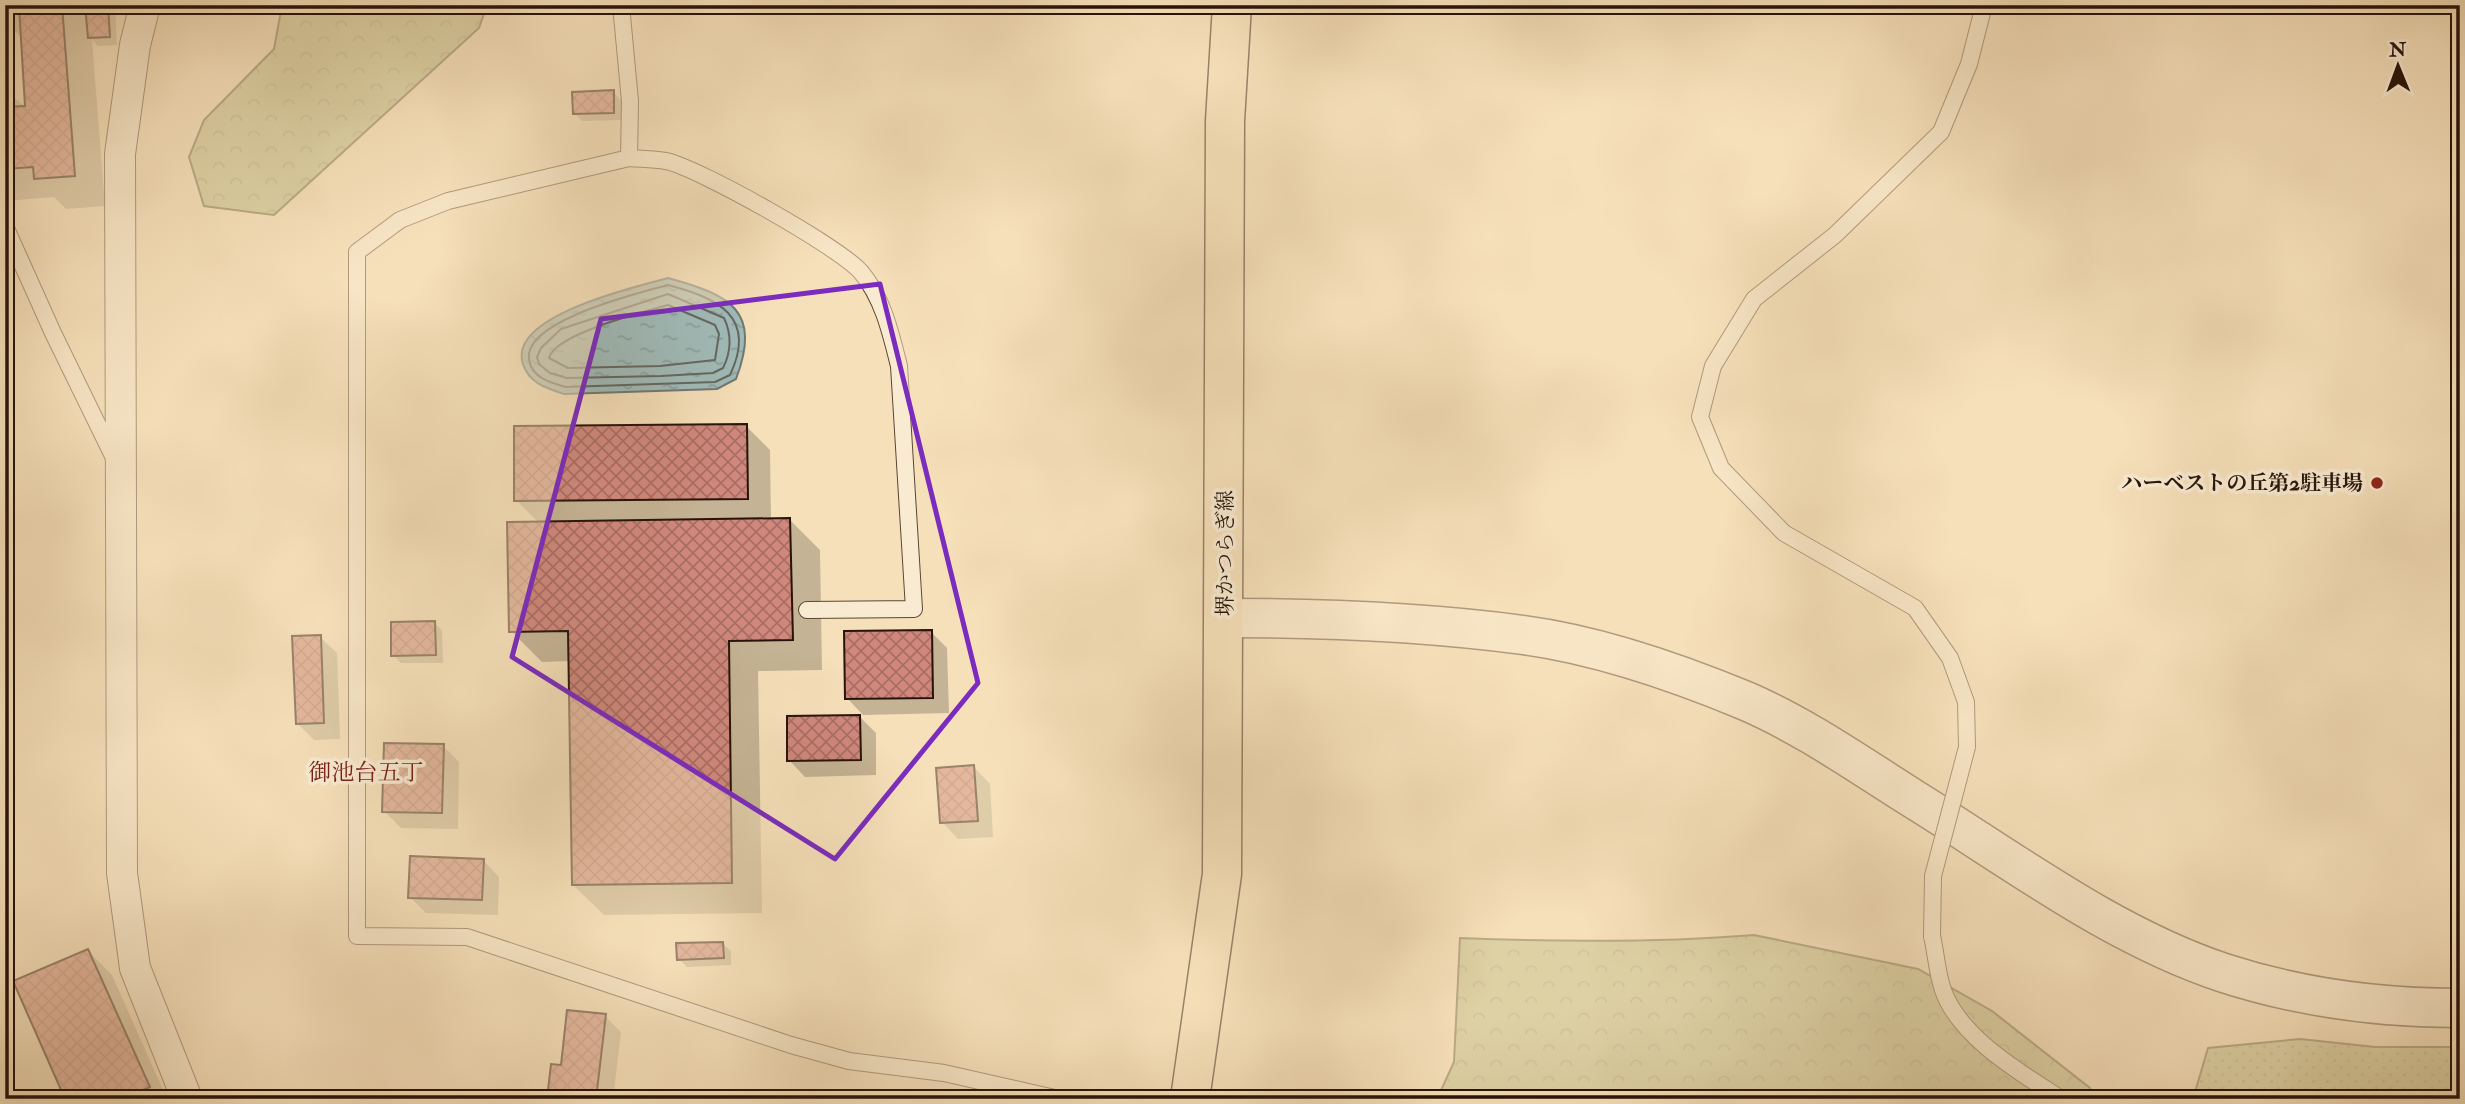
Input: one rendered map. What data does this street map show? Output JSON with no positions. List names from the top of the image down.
{
  "streets": {
    "main road": ["堺かつらぎ線"]
  },
  "districts": ["御池台五丁"],
  "places": ["ハーベストの丘第2駐車場"],
  "north": "top"
}
